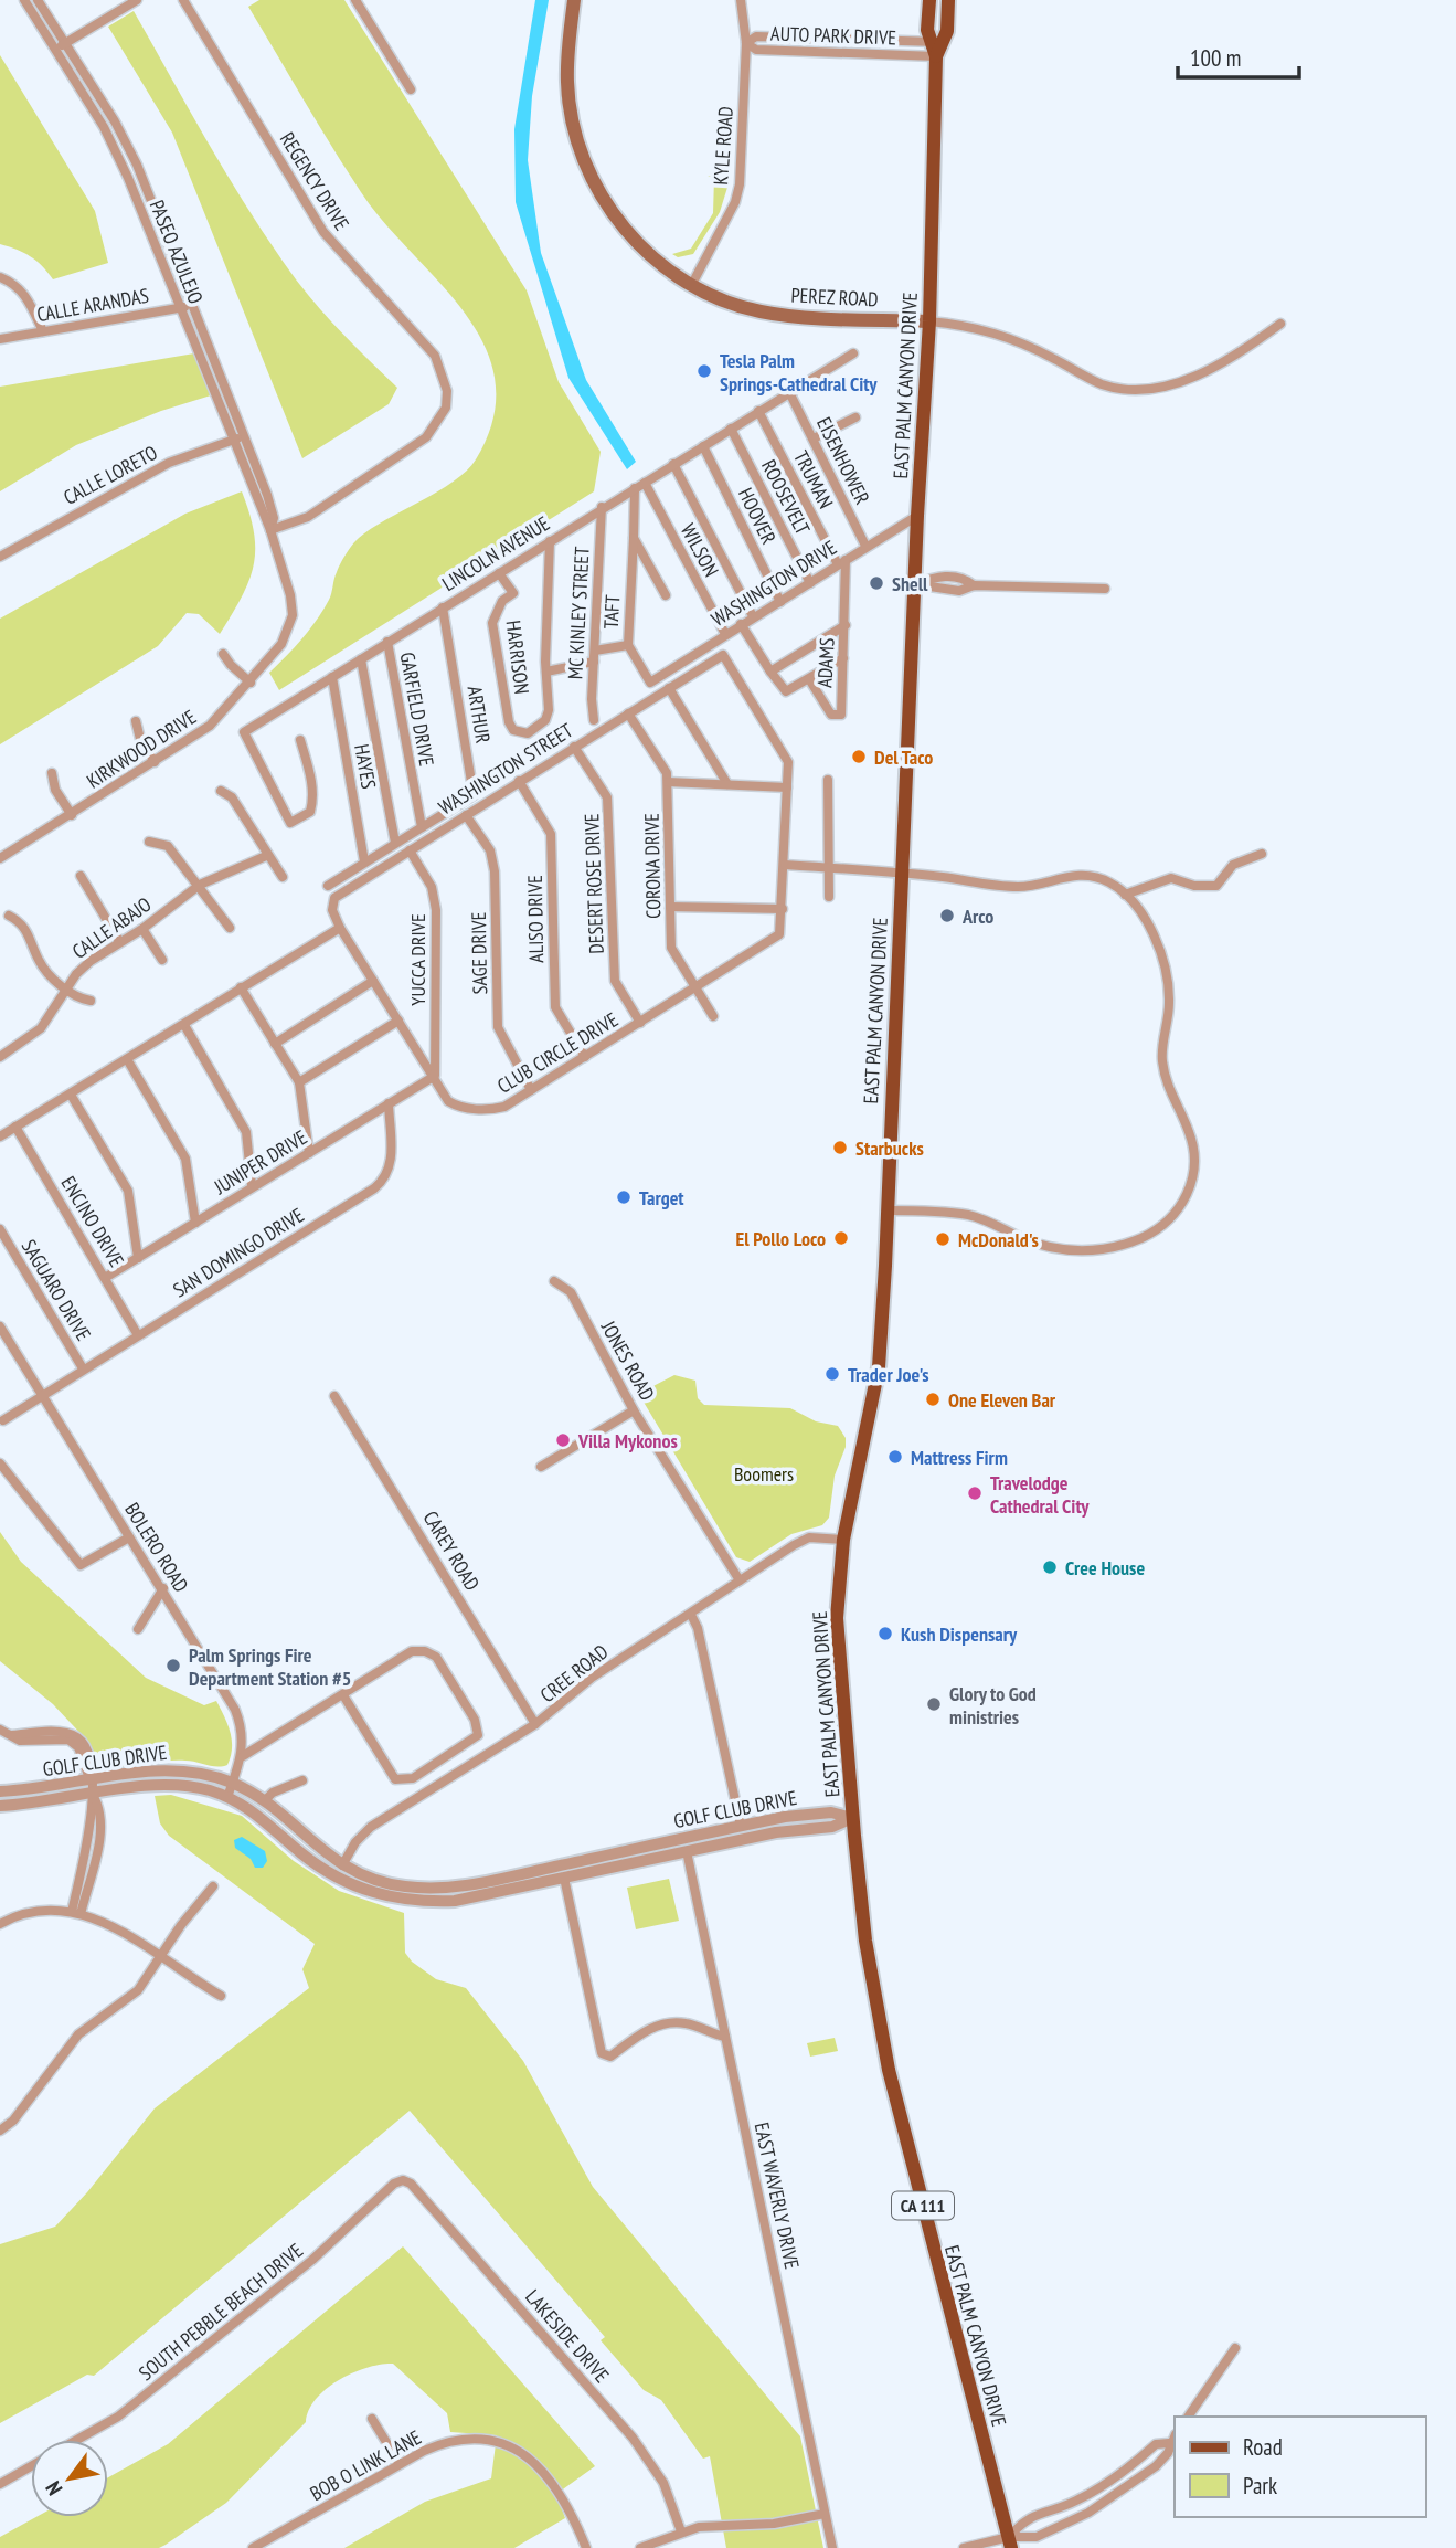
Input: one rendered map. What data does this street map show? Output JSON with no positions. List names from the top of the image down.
{
  "streets": {
    "main road": ["PEREZ ROAD", "EAST PALM CANYON DRIVE", "CA 111"],
    "street": [
      "AUTO PARK DRIVE",
      "KYLE ROAD",
      "REGENCY DRIVE",
      "PASEO AZULEJO",
      "CALLE ARANDAS",
      "EISENHOWER",
      "CALLE LORETO",
      "TRUMAN",
      "ROOSEVELT",
      "HOOVER",
      "WILSON",
      "LINCOLN AVENUE",
      "WASHINGTON DRIVE",
      "TAFT",
      "MC KINLEY STREET",
      "HARRISON",
      "ADAMS",
      "GARFIELD DRIVE",
      "ARTHUR",
      "KIRKWOOD DRIVE",
      "HAYES",
      "WASHINGTON STREET",
      "CORONA DRIVE",
      "DESERT ROSE DRIVE",
      "ALISO DRIVE",
      "CALLE ABAJO",
      "SAGE DRIVE",
      "YUCCA DRIVE",
      "CLUB CIRCLE DRIVE",
      "JUNIPER DRIVE",
      "ENCINO DRIVE",
      "SAN DOMINGO DRIVE",
      "SAGUARO DRIVE",
      "JONES ROAD",
      "BOLERO ROAD",
      "CAREY ROAD",
      "CREE ROAD",
      "GOLF CLUB DRIVE",
      "EAST WAVERLY DRIVE",
      "SOUTH PEBBLE BEACH DRIVE",
      "LAKESIDE DRIVE",
      "BOB O LINK LANE"
    ]
  },
  "crossings": [
    ["AUTO PARK DRIVE", "KYLE ROAD"],
    ["AUTO PARK DRIVE", "EAST PALM CANYON DRIVE"],
    ["KYLE ROAD", "PEREZ ROAD"],
    ["REGENCY DRIVE", "PASEO AZULEJO"],
    ["PASEO AZULEJO", "CALLE ARANDAS"],
    ["PASEO AZULEJO", "CALLE LORETO"],
    ["PASEO AZULEJO", "KIRKWOOD DRIVE"],
    ["PEREZ ROAD", "EAST PALM CANYON DRIVE"],
    ["EAST PALM CANYON DRIVE", "WASHINGTON DRIVE"],
    ["EAST PALM CANYON DRIVE", "CREE ROAD"],
    ["EAST PALM CANYON DRIVE", "GOLF CLUB DRIVE"],
    ["EISENHOWER", "LINCOLN AVENUE"],
    ["EISENHOWER", "WASHINGTON DRIVE"],
    ["TRUMAN", "LINCOLN AVENUE"],
    ["TRUMAN", "WASHINGTON DRIVE"],
    ["TRUMAN", "ADAMS"],
    ["ROOSEVELT", "LINCOLN AVENUE"],
    ["ROOSEVELT", "WASHINGTON DRIVE"],
    ["HOOVER", "LINCOLN AVENUE"],
    ["HOOVER", "WASHINGTON DRIVE"],
    ["WILSON", "LINCOLN AVENUE"],
    ["WILSON", "WASHINGTON DRIVE"],
    ["WILSON", "TAFT"],
    ["LINCOLN AVENUE", "TAFT"],
    ["LINCOLN AVENUE", "MC KINLEY STREET"],
    ["LINCOLN AVENUE", "HARRISON"],
    ["LINCOLN AVENUE", "GARFIELD DRIVE"],
    ["LINCOLN AVENUE", "ARTHUR"],
    ["LINCOLN AVENUE", "HAYES"],
    ["WASHINGTON DRIVE", "TAFT"],
    ["WASHINGTON DRIVE", "ADAMS"],
    ["GARFIELD DRIVE", "ARTHUR"],
    ["ARTHUR", "HAYES"],
    ["WASHINGTON STREET", "CORONA DRIVE"],
    ["WASHINGTON STREET", "DESERT ROSE DRIVE"],
    ["WASHINGTON STREET", "ALISO DRIVE"],
    ["WASHINGTON STREET", "SAGE DRIVE"],
    ["WASHINGTON STREET", "YUCCA DRIVE"],
    ["WASHINGTON STREET", "CLUB CIRCLE DRIVE"],
    ["CORONA DRIVE", "CLUB CIRCLE DRIVE"],
    ["DESERT ROSE DRIVE", "CLUB CIRCLE DRIVE"],
    ["ALISO DRIVE", "CLUB CIRCLE DRIVE"],
    ["SAGE DRIVE", "CLUB CIRCLE DRIVE"],
    ["YUCCA DRIVE", "CLUB CIRCLE DRIVE"],
    ["YUCCA DRIVE", "JUNIPER DRIVE"],
    ["CLUB CIRCLE DRIVE", "JUNIPER DRIVE"],
    ["JUNIPER DRIVE", "ENCINO DRIVE"],
    ["JUNIPER DRIVE", "SAN DOMINGO DRIVE"],
    ["ENCINO DRIVE", "SAN DOMINGO DRIVE"],
    ["SAN DOMINGO DRIVE", "SAGUARO DRIVE"],
    ["SAN DOMINGO DRIVE", "BOLERO ROAD"],
    ["JONES ROAD", "CREE ROAD"],
    ["BOLERO ROAD", "GOLF CLUB DRIVE"],
    ["CAREY ROAD", "CREE ROAD"],
    ["CREE ROAD", "GOLF CLUB DRIVE"],
    ["GOLF CLUB DRIVE", "EAST WAVERLY DRIVE"],
    ["SOUTH PEBBLE BEACH DRIVE", "LAKESIDE DRIVE"]
  ],
  "parks": ["Boomers"],
  "places": [
    "Tesla Palm Springs-Cathedral City",
    "Shell",
    "Del Taco",
    "Arco",
    "Starbucks",
    "Target",
    "El Pollo Loco",
    "McDonald's",
    "Trader Joe's",
    "One Eleven Bar",
    "Villa Mykonos",
    "Mattress Firm",
    "Travelodge Cathedral City",
    "Cree House",
    "Kush Dispensary",
    "Palm Springs Fire Department Station #5",
    "Glory to God ministries"
  ],
  "legend": ["Road", "Park"],
  "scale_bar": "100 m",
  "north": "bottom left"
}
